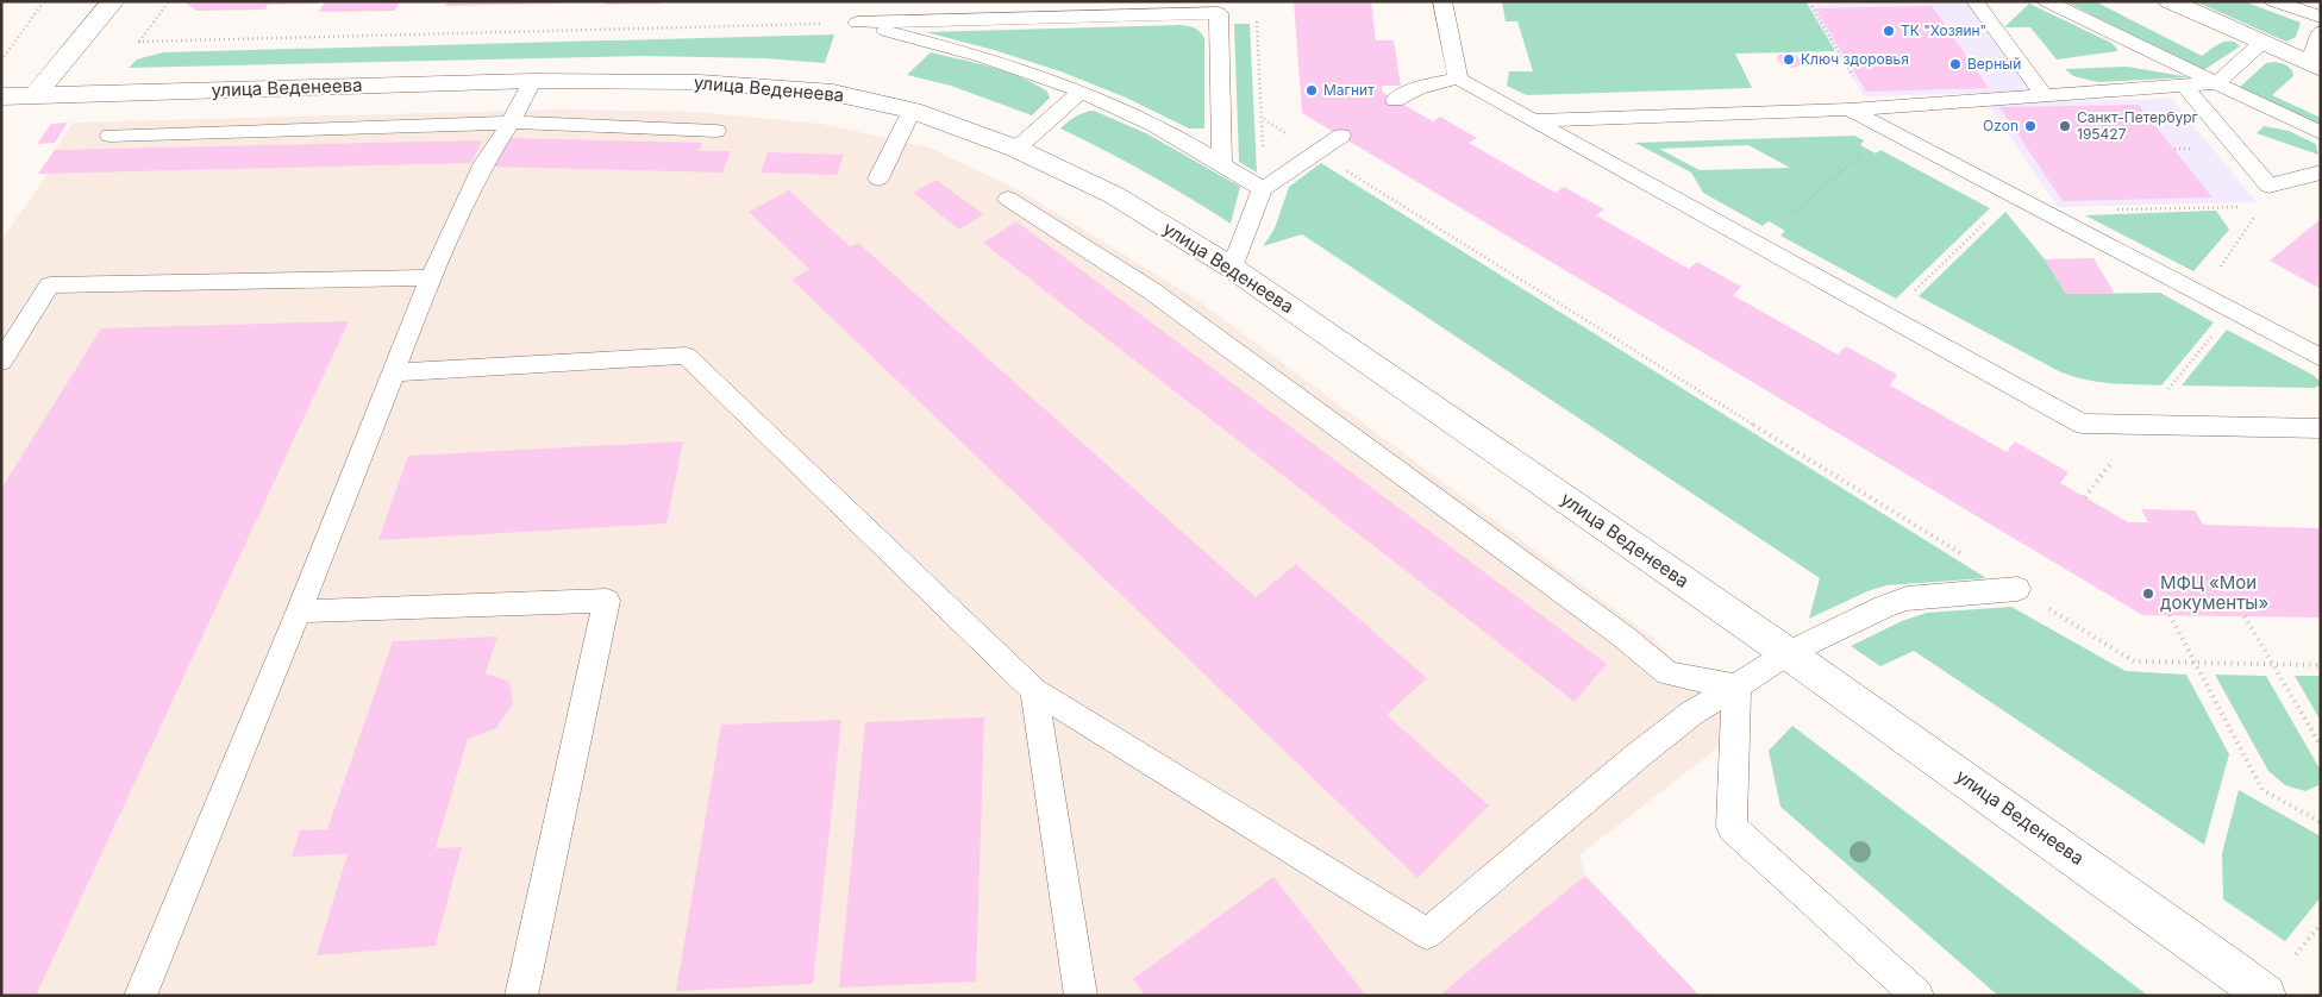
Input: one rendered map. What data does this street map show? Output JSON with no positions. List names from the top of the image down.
{
  "streets": {
    "street": ["улица Веденеева"]
  },
  "places": [
    "ТК \"Хозяин\"",
    "Ключ здоровья",
    "Верный",
    "Магнит",
    "Ozon",
    "Санкт-Петербург 195427",
    "МФЦ «Мои документы»"
  ]
}
